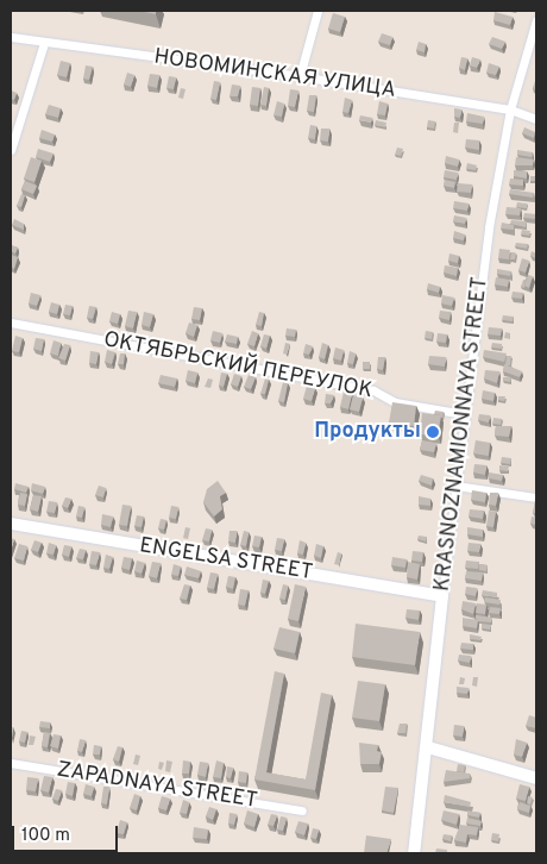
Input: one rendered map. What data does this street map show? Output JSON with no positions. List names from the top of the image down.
{
  "streets": {
    "main road": ["KRASNOZNAMIONNAYA STREET", "ENGELSA STREET"],
    "street": ["НОВОМИНСКАЯ УЛИЦА", "ОКТЯБРЬСКИЙ ПЕРЕУЛОК", "ZAPADNAYA STREET"]
  },
  "crossings": [
    ["НОВОМИНСКАЯ УЛИЦА", "KRASNOZNAMIONNAYA STREET"],
    ["ОКТЯБРЬСКИЙ ПЕРЕУЛОК", "KRASNOZNAMIONNAYA STREET"],
    ["KRASNOZNAMIONNAYA STREET", "ENGELSA STREET"]
  ],
  "places": ["Продукты"],
  "scale_bar": "100 m"
}
